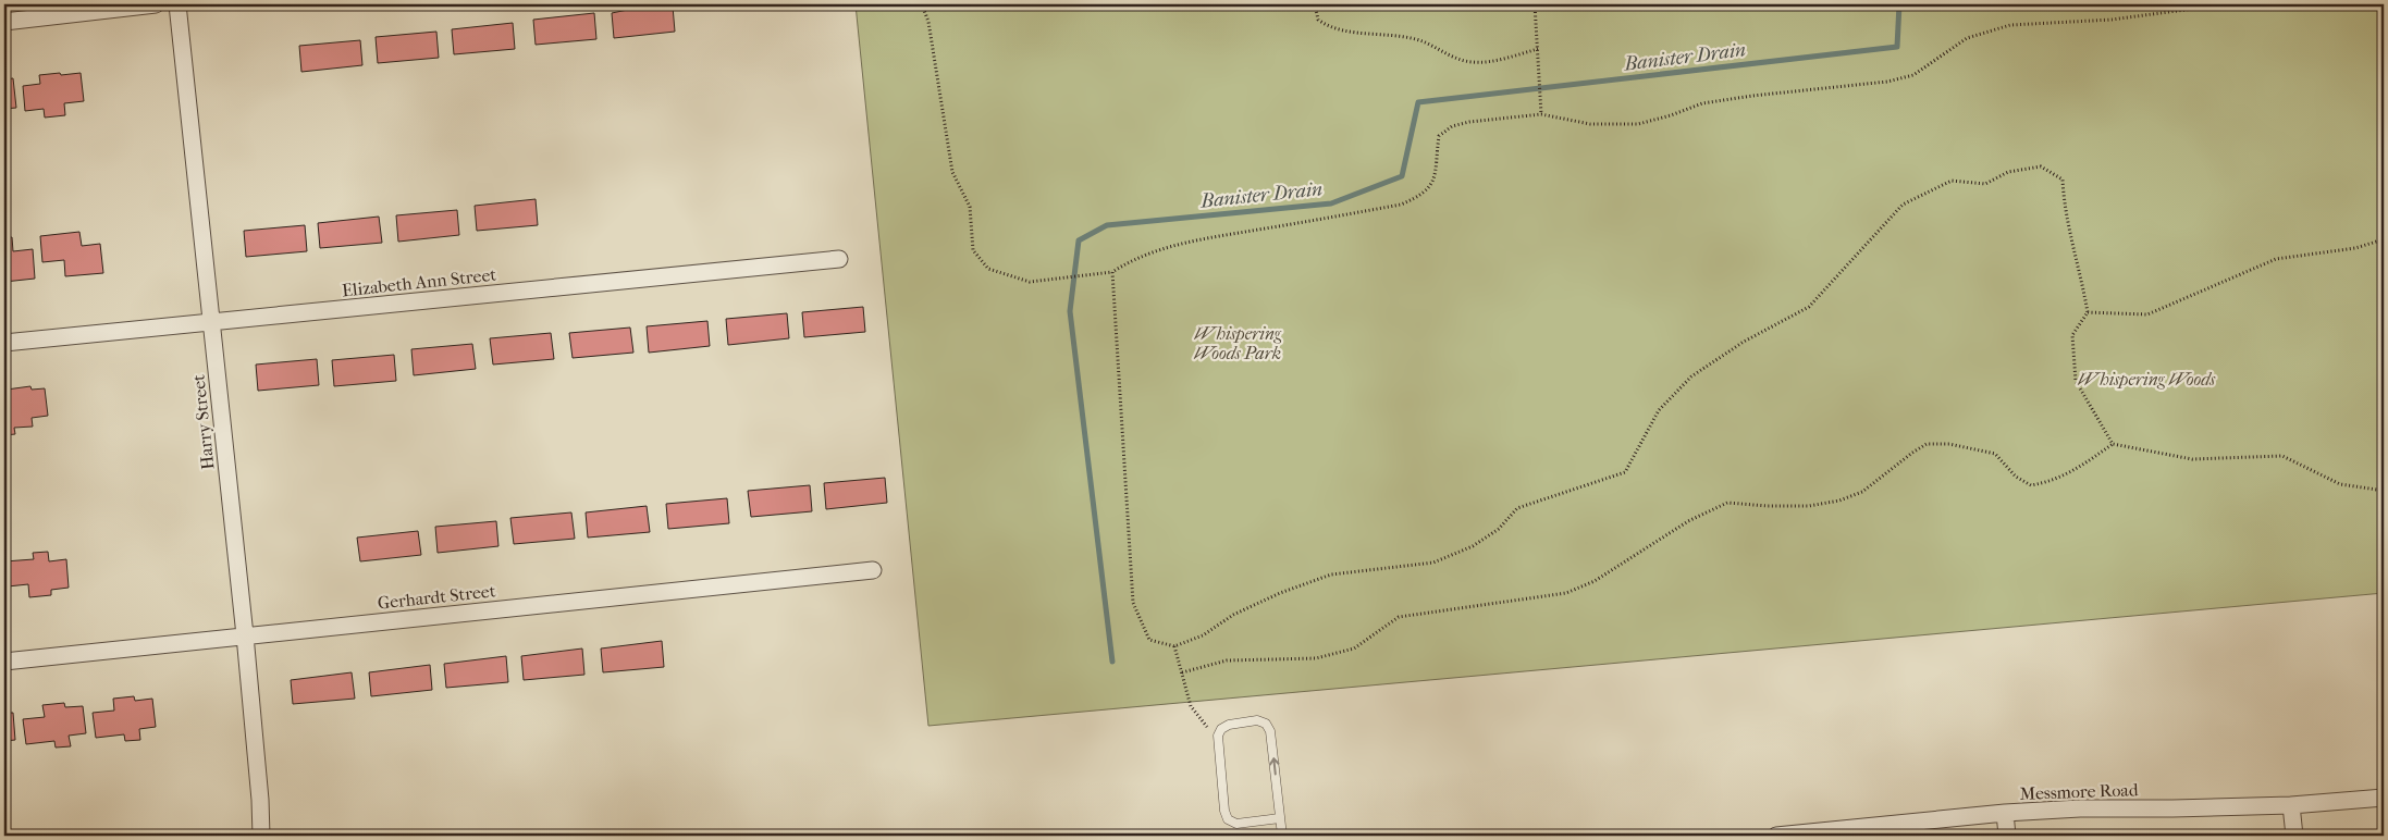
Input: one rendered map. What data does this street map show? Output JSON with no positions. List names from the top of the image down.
{
  "streets": {
    "street": [
      "Elizabeth Ann Street",
      "Harry Street",
      "Gerhardt Street",
      "Messmore Road"
    ]
  },
  "crossings": [
    ["Elizabeth Ann Street", "Harry Street"],
    ["Harry Street", "Gerhardt Street"]
  ],
  "water": ["Banister Drain"],
  "parks": ["Whispering Woods Park", "Whispering Woods"]
}
